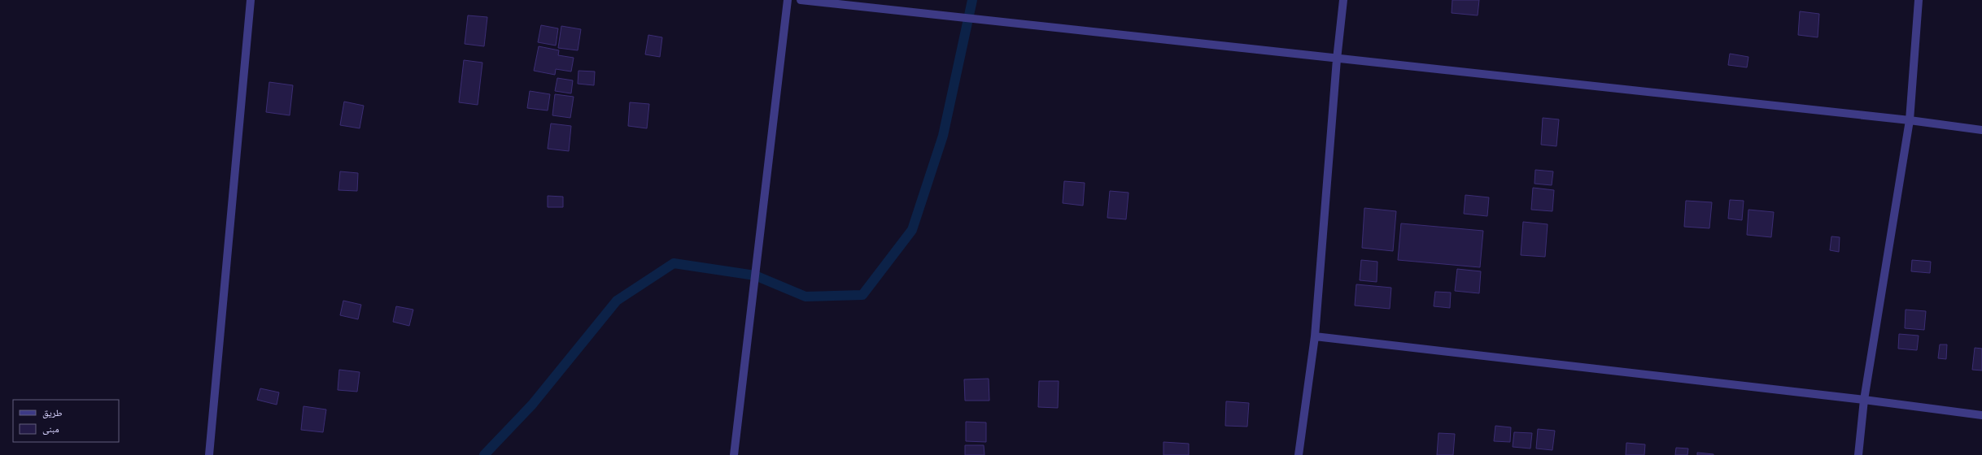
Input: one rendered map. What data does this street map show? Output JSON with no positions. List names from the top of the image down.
{
  "legend": ["طريق", "مبنى"]
}
